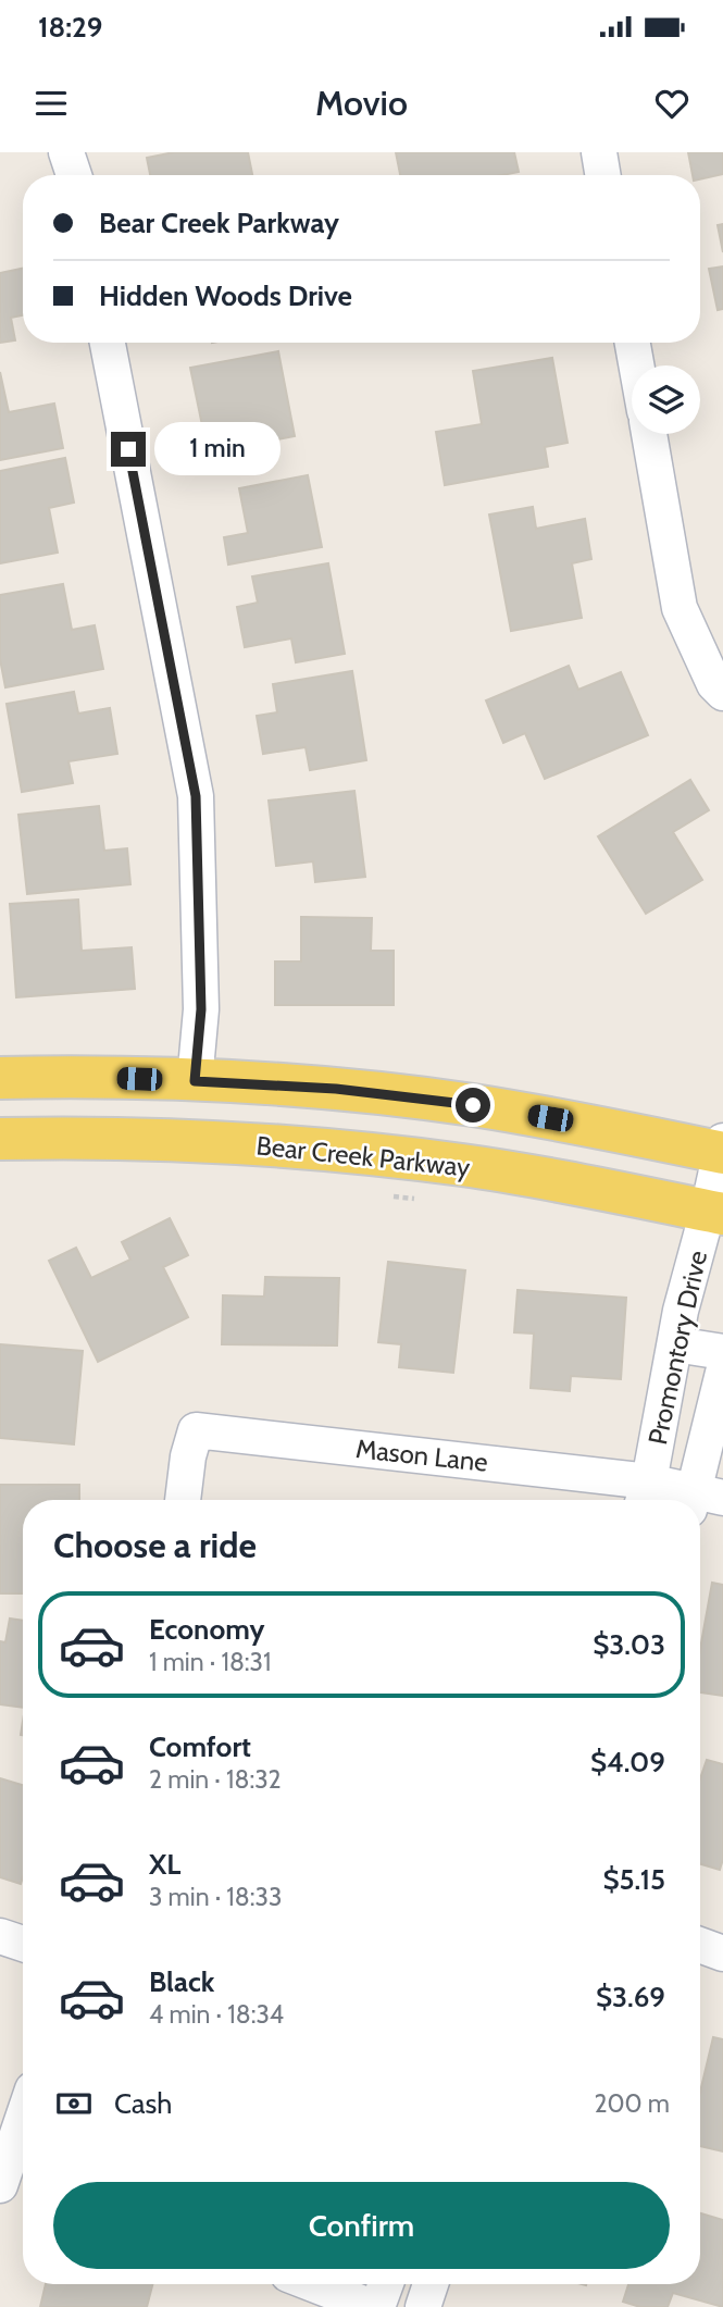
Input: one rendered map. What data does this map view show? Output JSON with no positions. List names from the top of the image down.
{
  "streets": {
    "main road": ["Bear Creek Parkway"],
    "street": ["Promontory Drive", "Mason Lane"]
  },
  "crossings": [
    ["Bear Creek Parkway", "Promontory Drive"],
    ["Promontory Drive", "Mason Lane"]
  ],
  "page": {
    "status": "18:29",
    "header": "Movio",
    "banner": ["Bear Creek Parkway", "Hidden Woods Drive"],
    "bubble": "1 min",
    "heading": "Choose a ride",
    "list": [
      {
        "name": "Economy",
        "note": "1 min · 18:31",
        "value": "$3.03"
      },
      {
        "name": "Comfort",
        "note": "2 min · 18:32",
        "value": "$4.09"
      },
      {
        "name": "XL",
        "note": "3 min · 18:33",
        "value": "$5.15"
      },
      {
        "name": "Black",
        "note": "4 min · 18:34",
        "value": "$3.69"
      }
    ],
    "pay": ["Cash", "200 m"],
    "buttons": "Confirm"
  }
}
